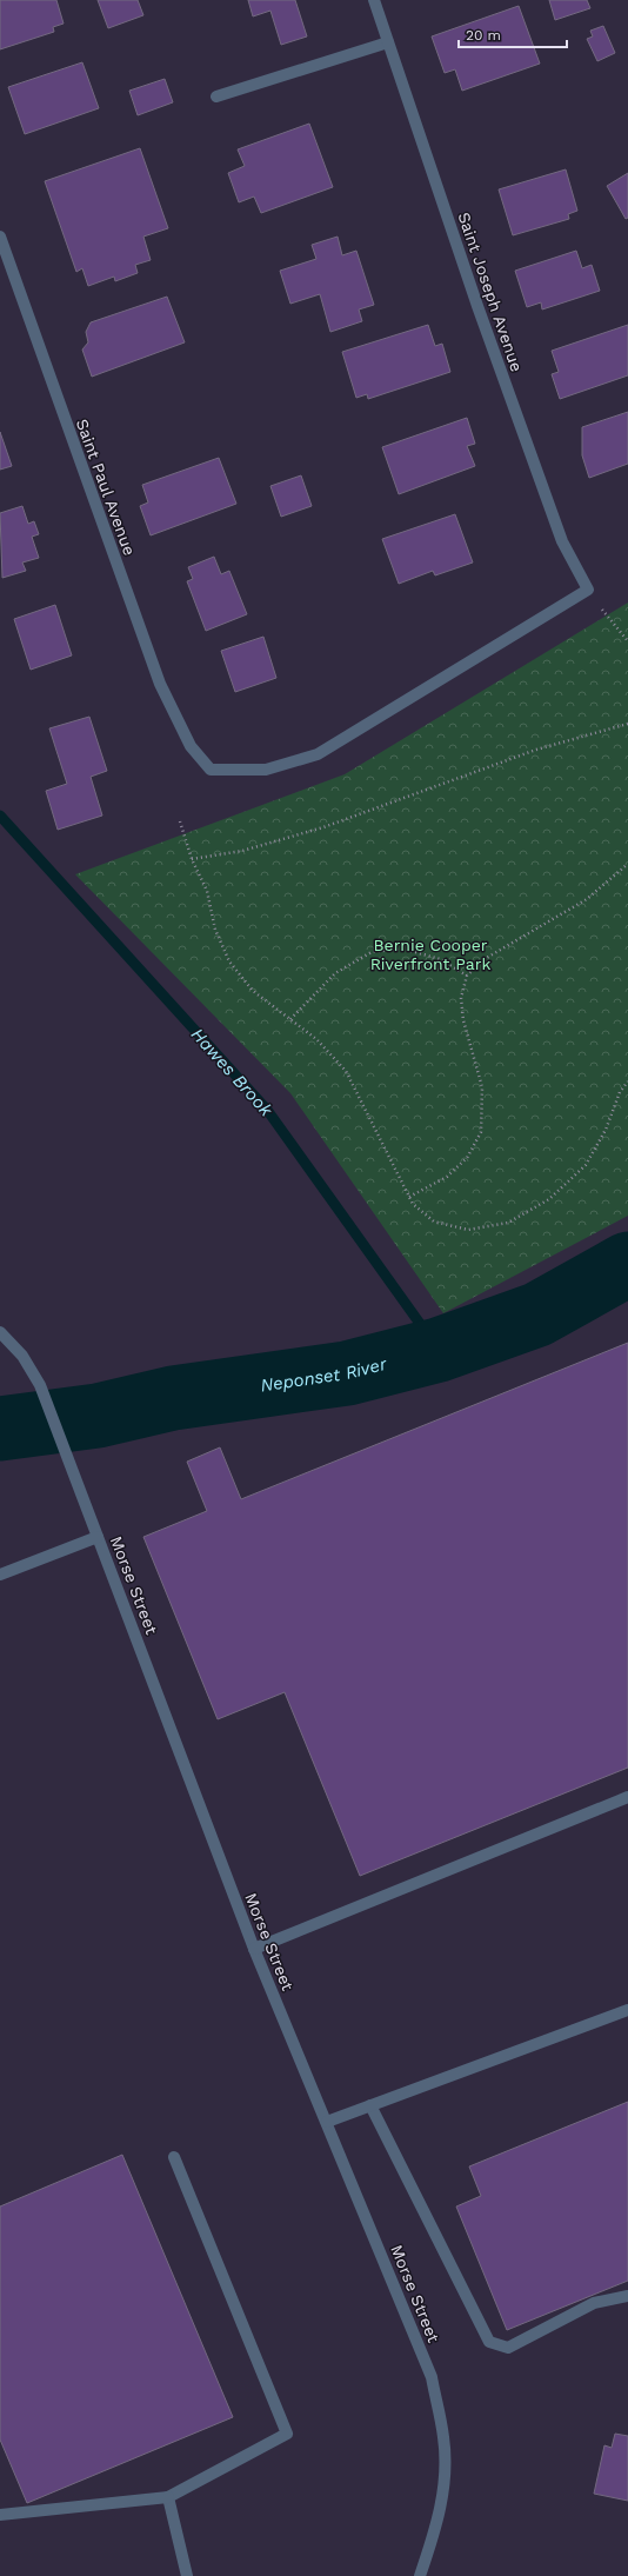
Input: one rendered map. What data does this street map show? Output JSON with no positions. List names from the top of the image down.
{
  "streets": {
    "street": ["Saint Joseph Avenue", "Saint Paul Avenue", "Morse Street"]
  },
  "crossings": [
    ["Saint Joseph Avenue", "Saint Paul Avenue"]
  ],
  "water": ["Hawes Brook", "Neponset River"],
  "parks": ["Bernie Cooper Riverfront Park"],
  "scale_bar": "20 m"
}
